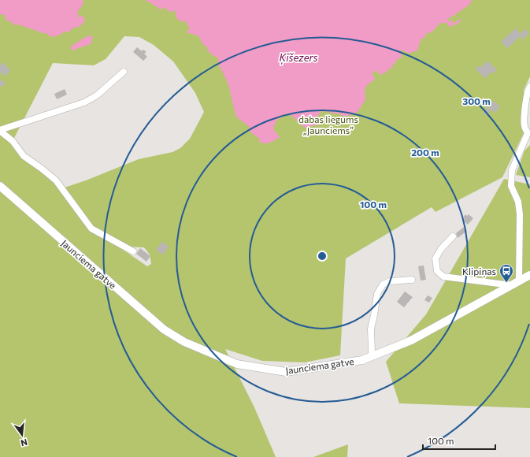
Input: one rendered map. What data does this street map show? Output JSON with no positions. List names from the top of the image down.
{
  "streets": {
    "main road": ["Jaunciema gatve"]
  },
  "water": ["Ķīšezers"],
  "parks": ["dabas liegums „Jaunciems”"],
  "places": {
    "bus stop": ["Klipiņas"]
  },
  "scale_bar": "100 m",
  "north": "bottom",
  "rings": ["300 m", "200 m", "100 m"]
}
